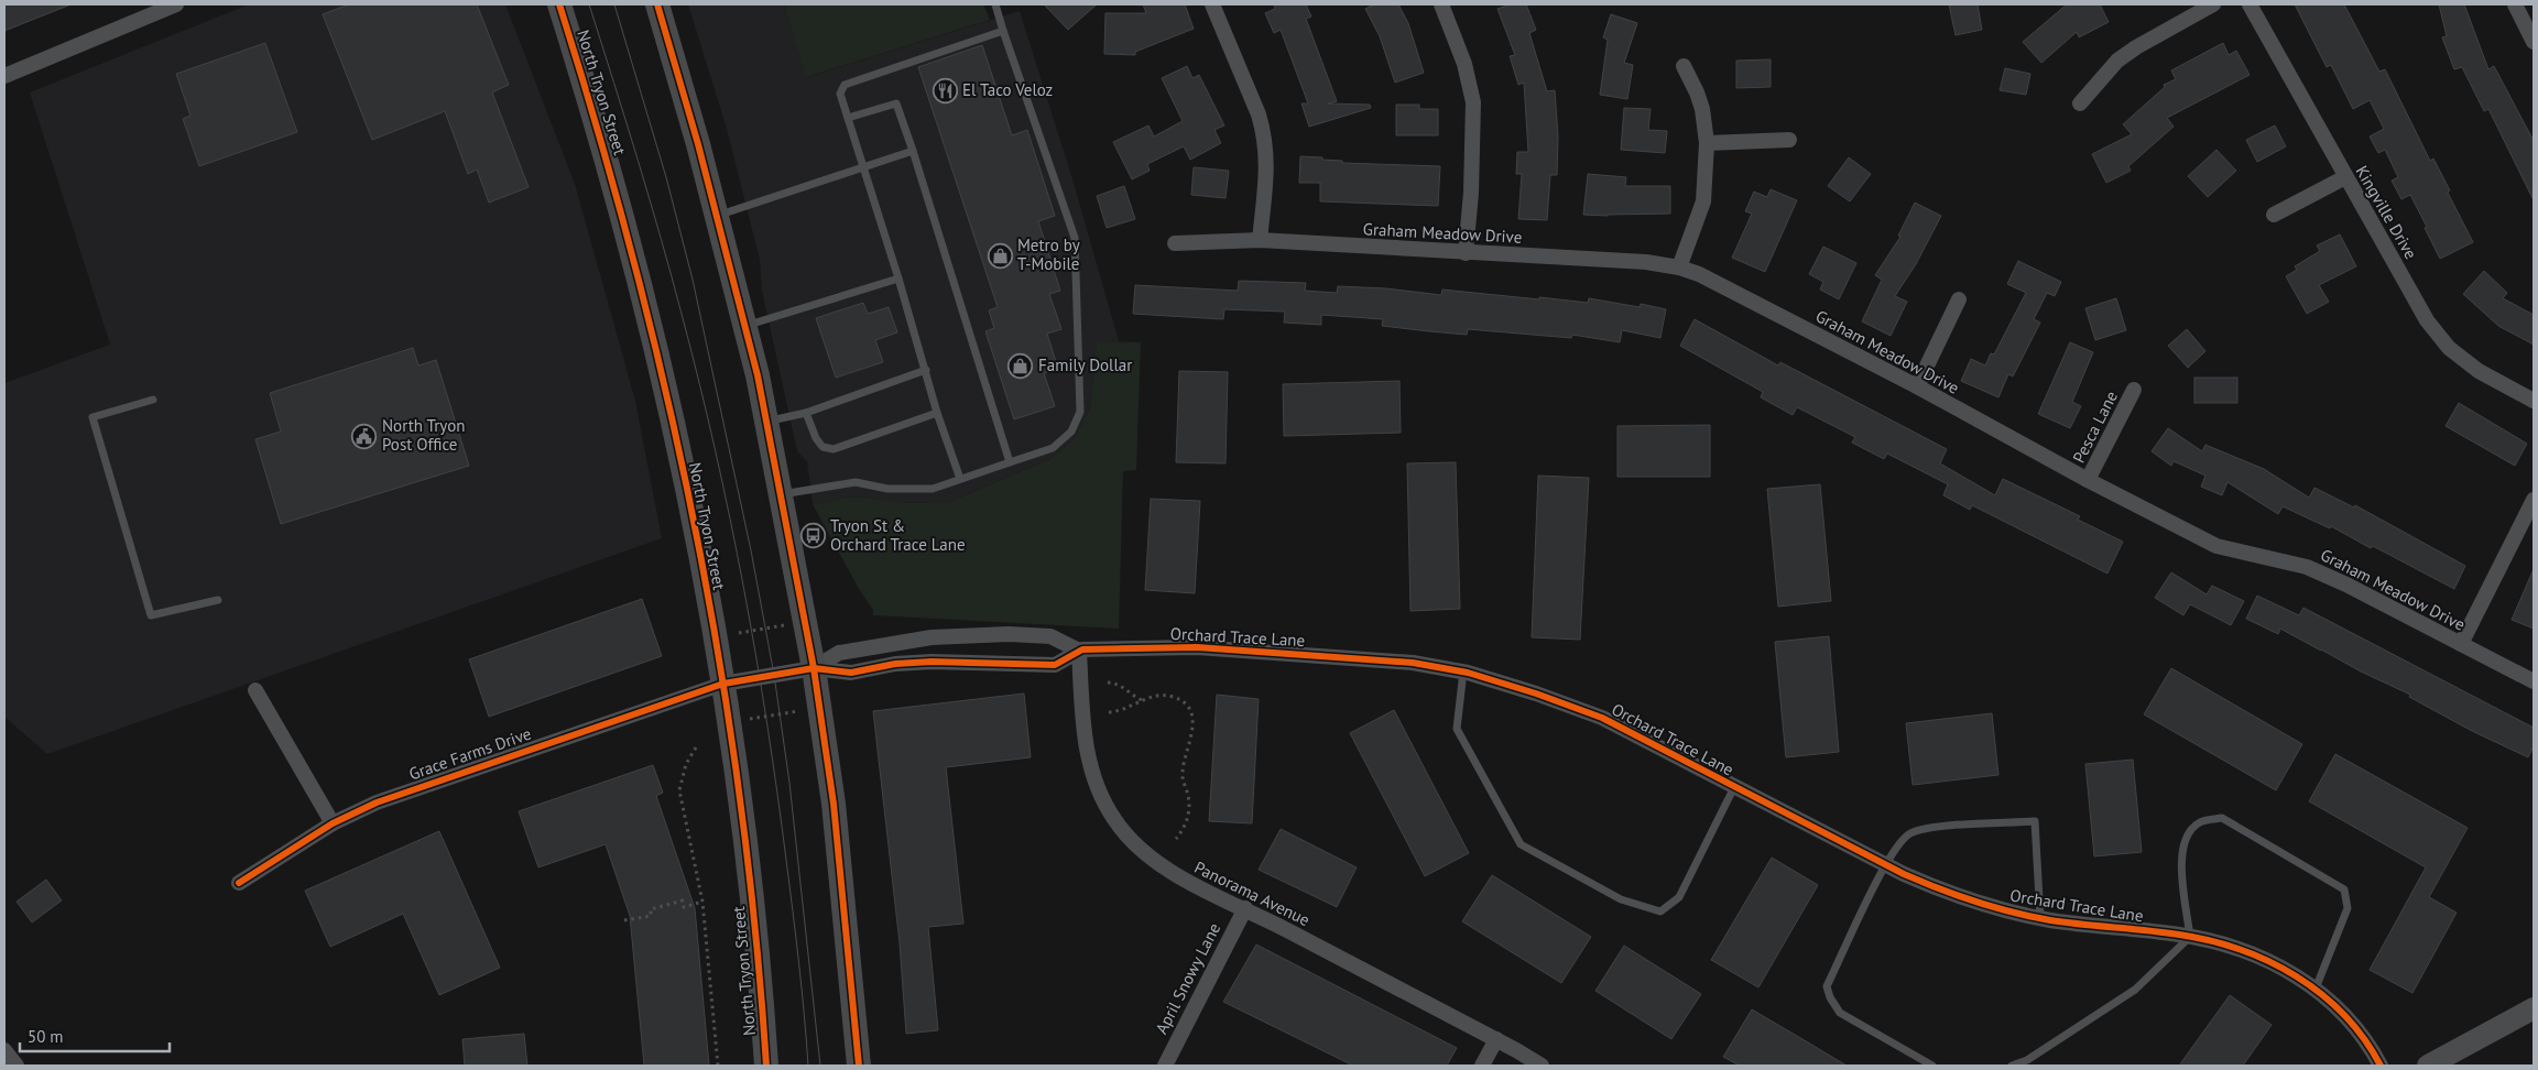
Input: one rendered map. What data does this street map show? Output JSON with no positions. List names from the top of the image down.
{
  "streets": {
    "main road": ["North Tryon Street"],
    "street": [
      "Kingville Drive",
      "Graham Meadow Drive",
      "Pesca Lane",
      "Orchard Trace Lane",
      "Grace Farms Drive",
      "Panorama Avenue",
      "April Snowy Lane"
    ]
  },
  "crossings": [
    ["North Tryon Street", "Orchard Trace Lane"],
    ["North Tryon Street", "Grace Farms Drive"],
    ["Graham Meadow Drive", "Pesca Lane"],
    ["Orchard Trace Lane", "Grace Farms Drive"],
    ["Orchard Trace Lane", "Panorama Avenue"],
    ["Panorama Avenue", "April Snowy Lane"]
  ],
  "places": {
    "restaurant": ["El Taco Veloz"],
    "shop": ["Metro by T-Mobile", "Family Dollar"],
    "public building": ["North Tryon Post Office"],
    "bus stop": ["Tryon St & Orchard Trace Lane"]
  },
  "scale_bar": "50 m"
}
